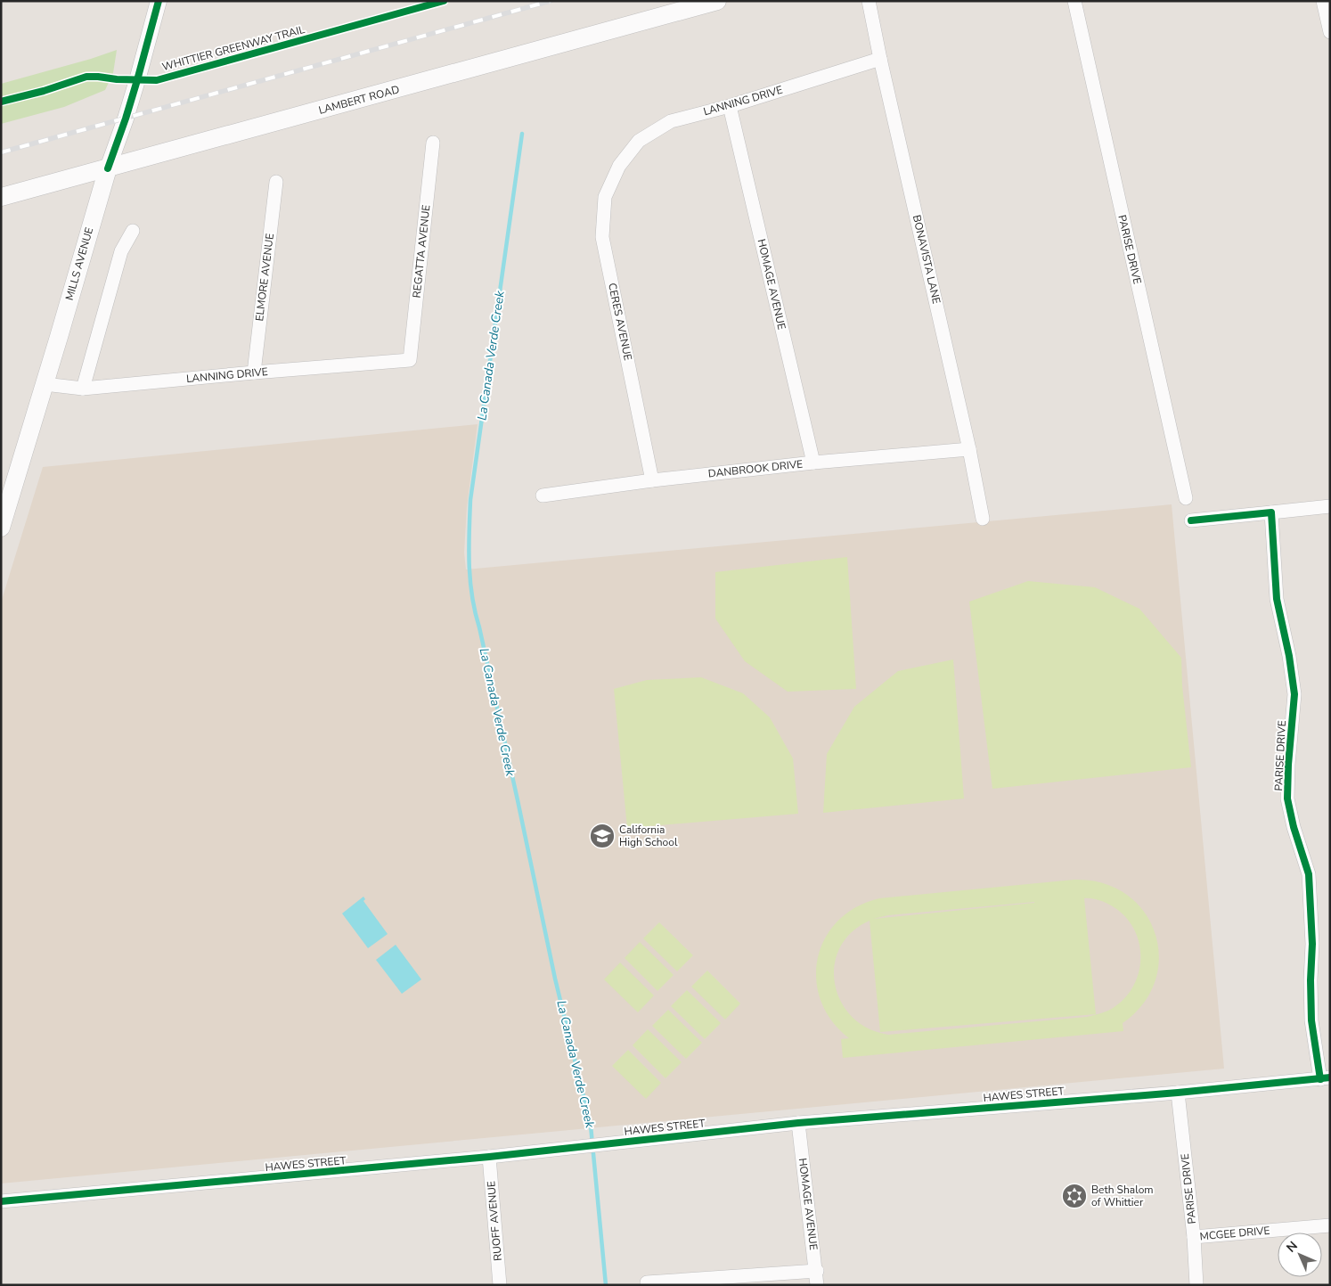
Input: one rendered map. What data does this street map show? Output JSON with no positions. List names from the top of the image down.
{
  "streets": {
    "main road": ["LAMBERT ROAD", "MILLS AVENUE"],
    "street": [
      "LANNING DRIVE",
      "PARISE DRIVE",
      "REGATTA AVENUE",
      "BONAVISTA LANE",
      "ELMORE AVENUE",
      "HOMAGE AVENUE",
      "CERES AVENUE",
      "DANBROOK DRIVE",
      "HAWES STREET",
      "RUOFF AVENUE",
      "MCGEE DRIVE"
    ],
    "cycle path": ["WHITTIER GREENWAY TRAIL"]
  },
  "crossings": [
    ["LAMBERT ROAD", "MILLS AVENUE"],
    ["LANNING DRIVE", "REGATTA AVENUE"],
    ["LANNING DRIVE", "BONAVISTA LANE"],
    ["LANNING DRIVE", "MILLS AVENUE"],
    ["LANNING DRIVE", "ELMORE AVENUE"],
    ["LANNING DRIVE", "HOMAGE AVENUE"],
    ["LANNING DRIVE", "CERES AVENUE"],
    ["PARISE DRIVE", "HAWES STREET"],
    ["PARISE DRIVE", "MCGEE DRIVE"],
    ["BONAVISTA LANE", "DANBROOK DRIVE"],
    ["HOMAGE AVENUE", "DANBROOK DRIVE"],
    ["HOMAGE AVENUE", "HAWES STREET"],
    ["CERES AVENUE", "DANBROOK DRIVE"],
    ["HAWES STREET", "RUOFF AVENUE"]
  ],
  "water": ["La Canada Verde Creek"],
  "places": {
    "school or university": ["California High School"],
    "synagogue": ["Beth Shalom of Whittier"]
  },
  "north": "top left"
}
